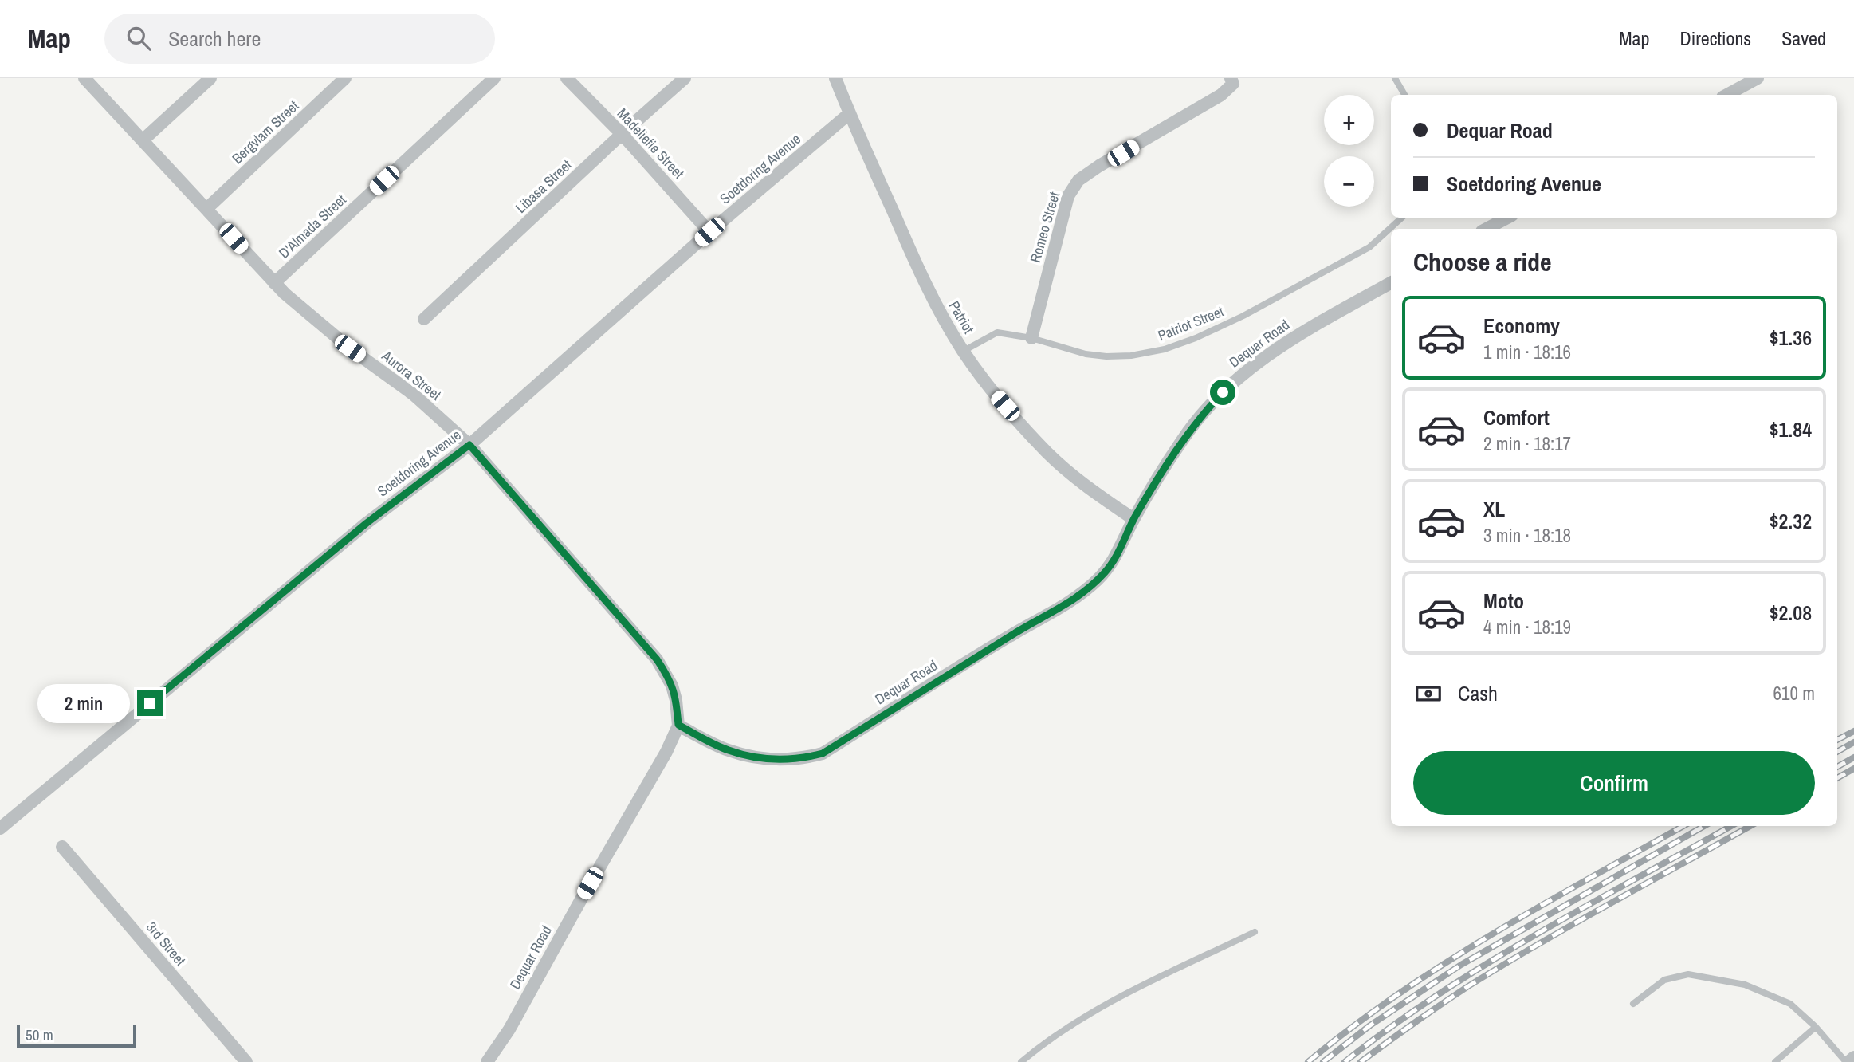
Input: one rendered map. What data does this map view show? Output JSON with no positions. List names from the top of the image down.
{
  "streets": {
    "street": [
      "Bergvlam Street",
      "Madeliefie Street",
      "Soetdoring Avenue",
      "Libasa Street",
      "D'Almada Street",
      "Romeo Street",
      "Patriot",
      "Dequar Road",
      "Aurora Street",
      "3rd Street"
    ],
    "lane": ["Patriot Street"]
  },
  "crossings": [
    ["Bergvlam Street", "Aurora Street"],
    ["Madeliefie Street", "Soetdoring Avenue"],
    ["Madeliefie Street", "Libasa Street"],
    ["Soetdoring Avenue", "Patriot"],
    ["Soetdoring Avenue", "Aurora Street"],
    ["D'Almada Street", "Aurora Street"],
    ["Romeo Street", "Patriot Street"],
    ["Patriot", "Patriot Street"],
    ["Patriot", "Dequar Road"],
    ["Dequar Road", "Aurora Street"]
  ],
  "scale_bar": "50 m",
  "page": {
    "header": "Map",
    "search": "Search here",
    "nav": ["Map", "Directions", "Saved"],
    "map_buttons": ["+", "−"],
    "banner": ["Dequar Road", "Soetdoring Avenue"],
    "heading": "Choose a ride",
    "list": [
      {
        "name": "Economy",
        "note": "1 min · 18:16",
        "value": "$1.36"
      },
      {
        "name": "Comfort",
        "note": "2 min · 18:17",
        "value": "$1.84"
      },
      {
        "name": "XL",
        "note": "3 min · 18:18",
        "value": "$2.32"
      },
      {
        "name": "Moto",
        "note": "4 min · 18:19",
        "value": "$2.08"
      }
    ],
    "pay": ["Cash", "610 m"],
    "bubble": "2 min",
    "buttons": "Confirm",
    "scale": "50 m"
  }
}
